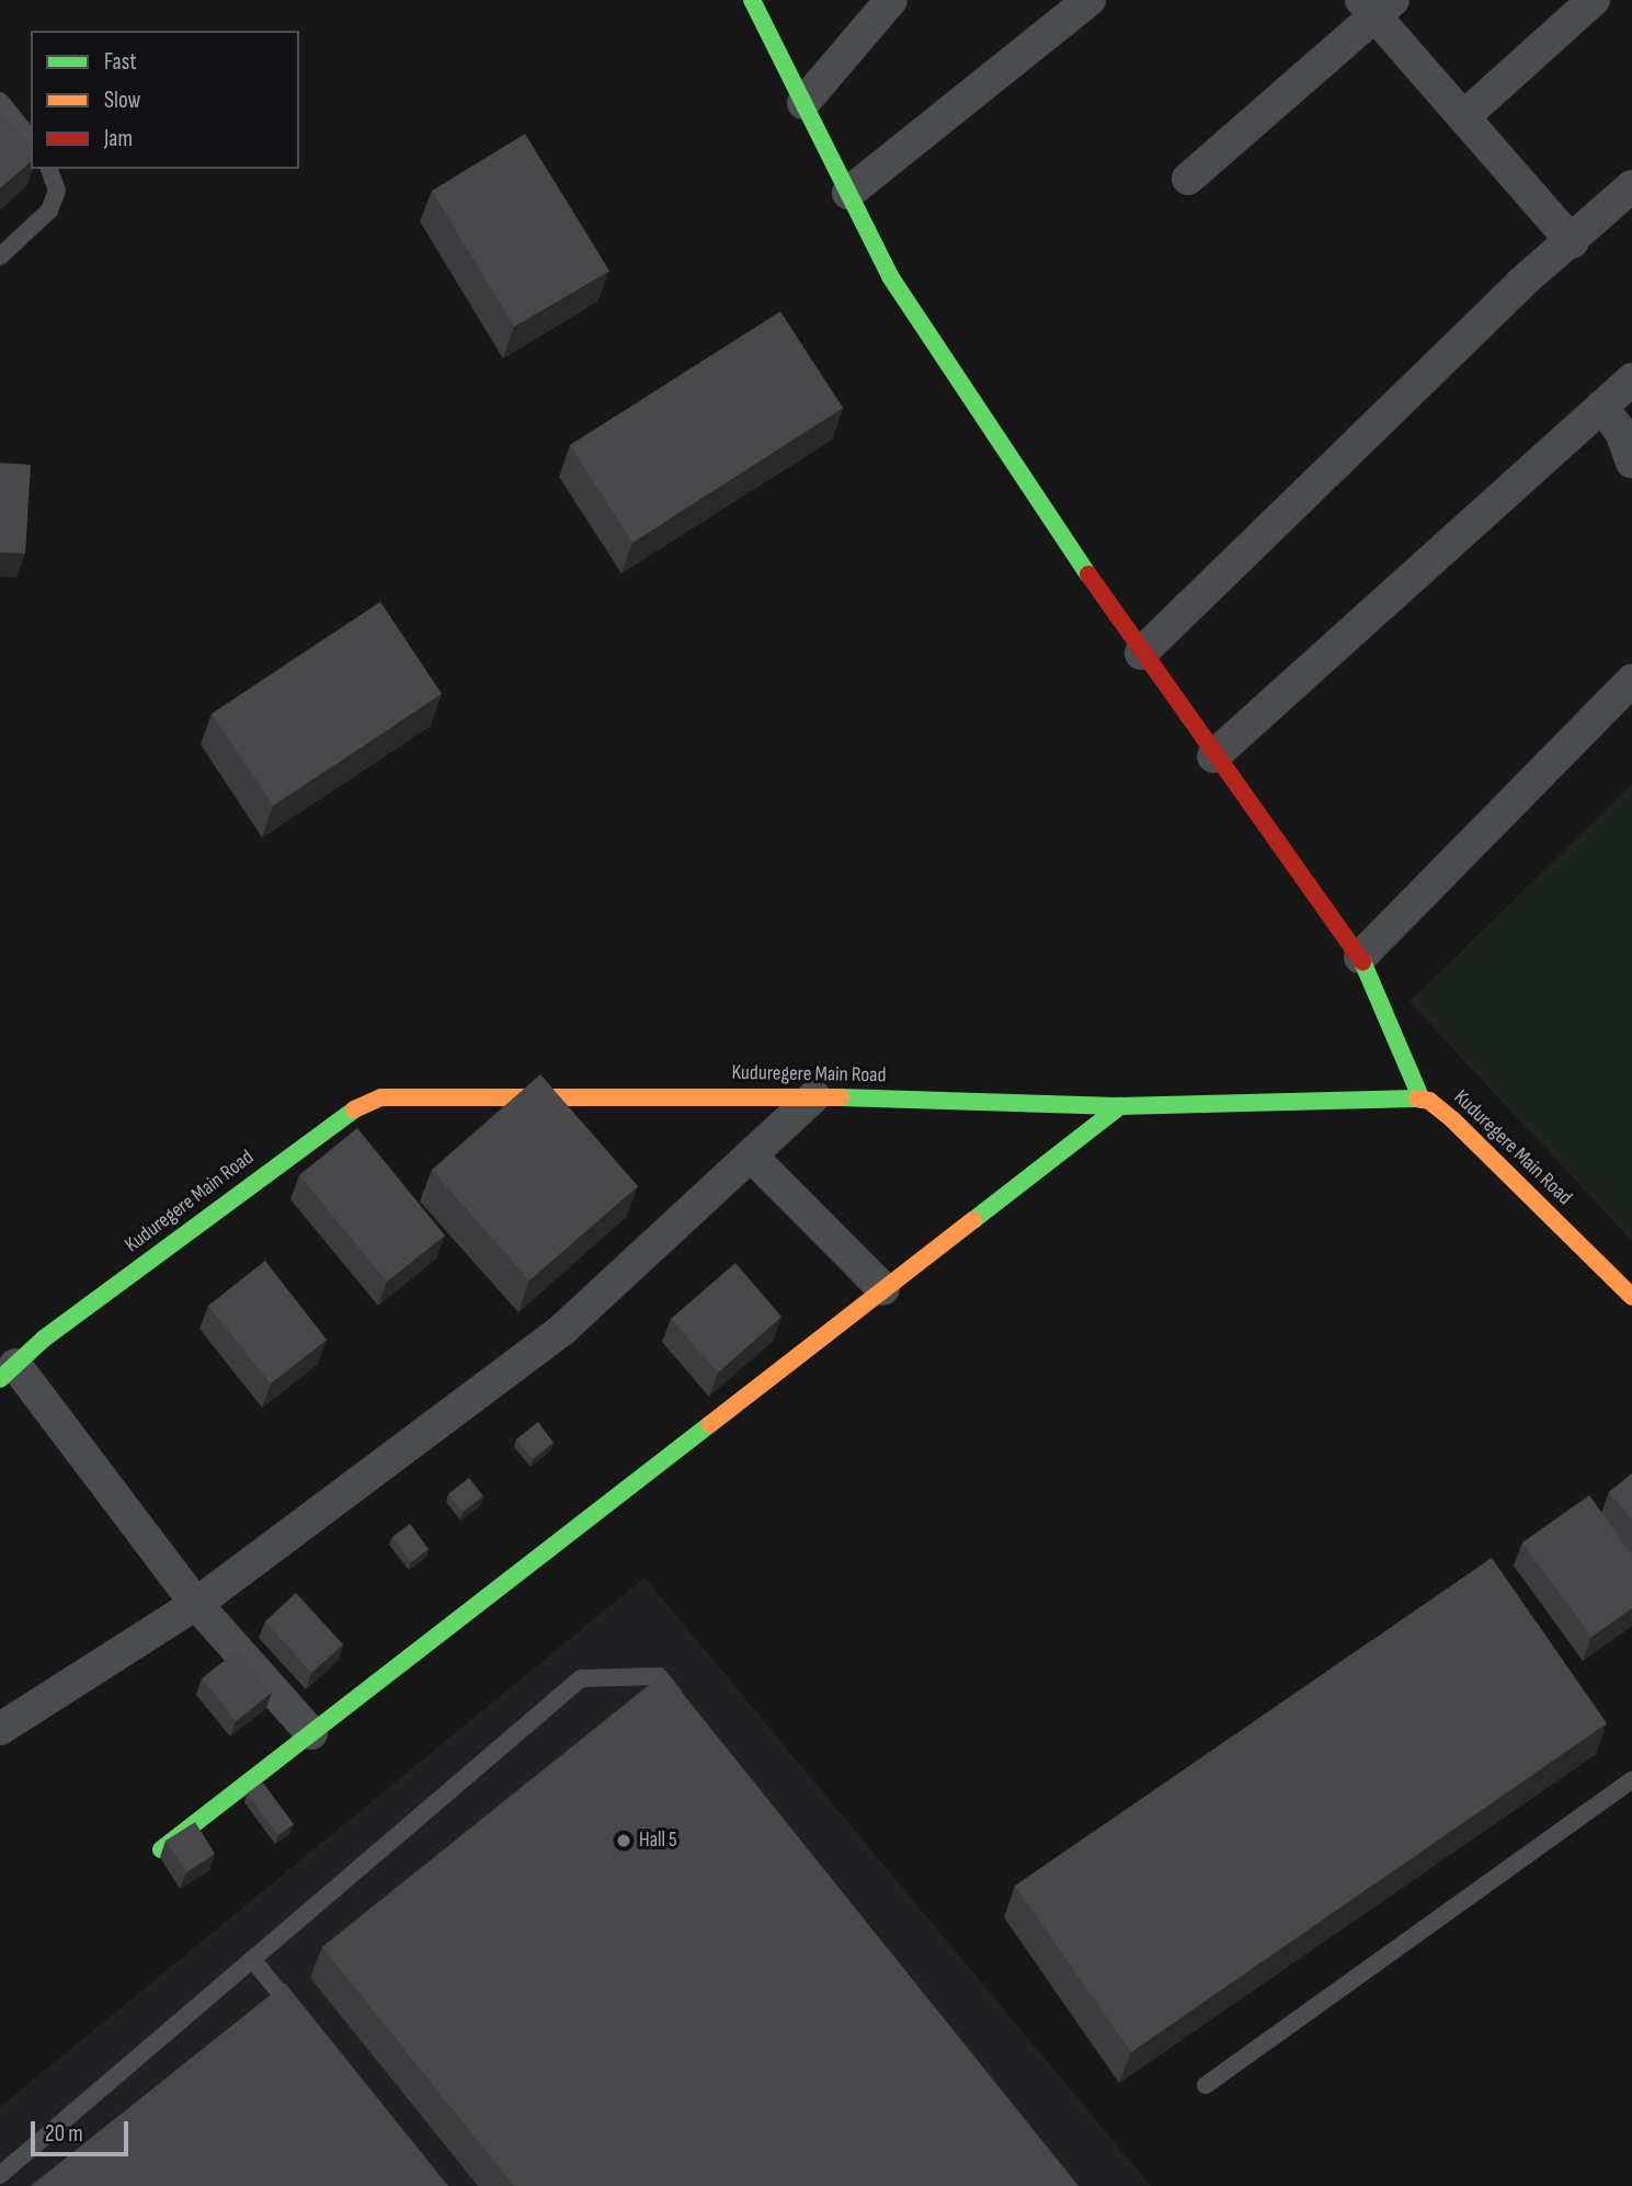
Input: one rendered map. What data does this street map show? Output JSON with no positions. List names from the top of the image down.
{
  "streets": {
    "street": ["Kuduregere Main Road"]
  },
  "places": ["Hall 5"],
  "legend": ["Fast", "Slow", "Jam"],
  "scale_bar": "20 m"
}
